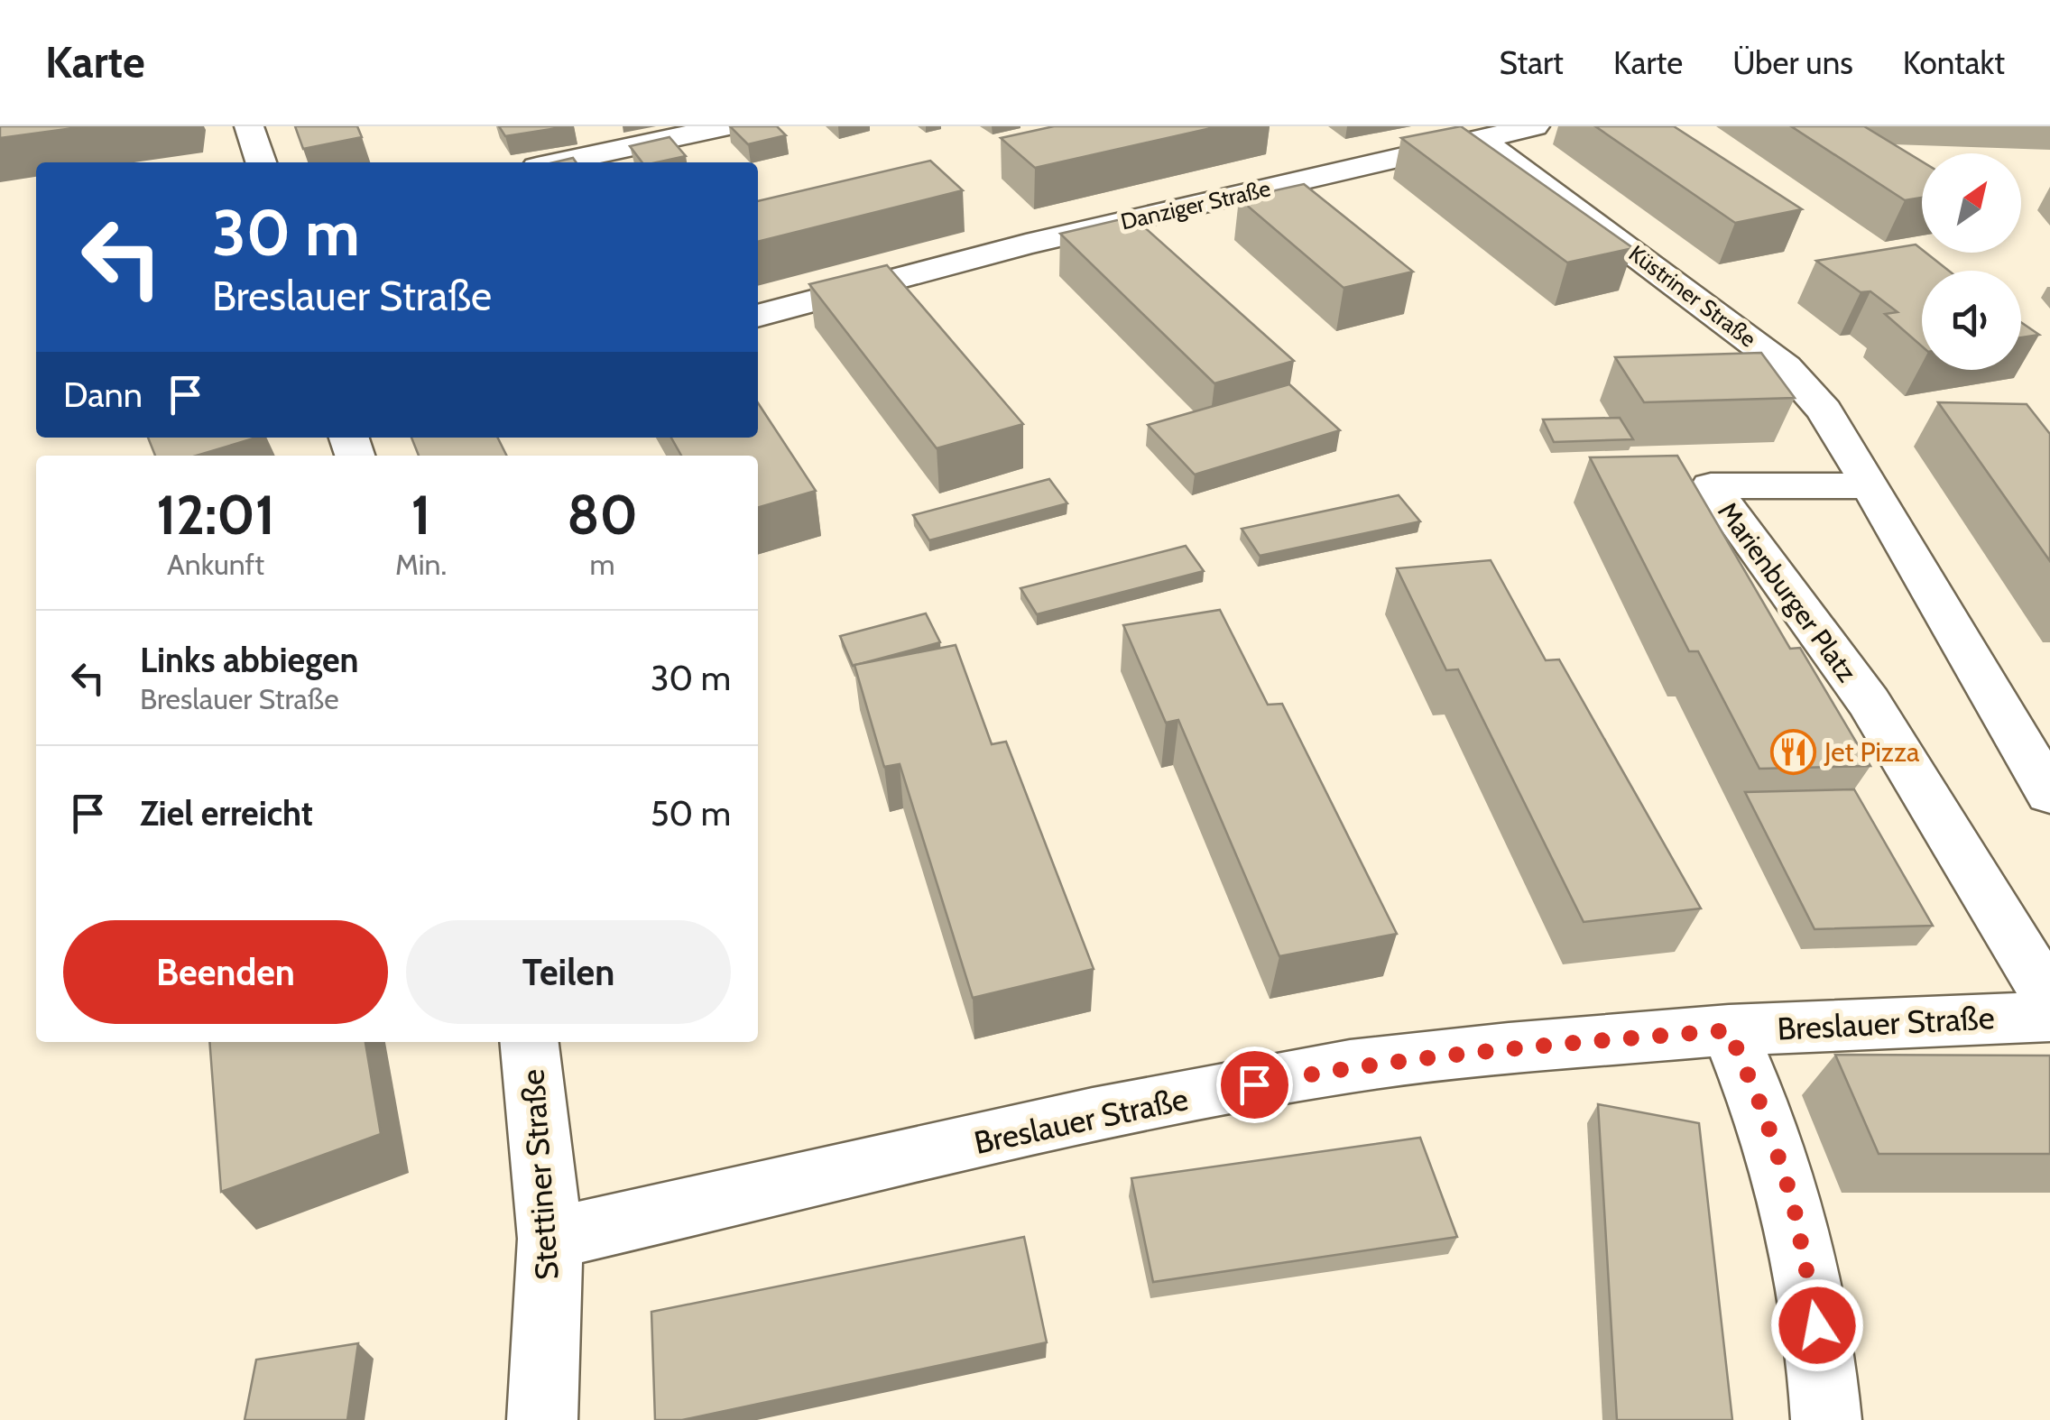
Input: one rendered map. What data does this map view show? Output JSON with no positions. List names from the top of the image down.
{
  "streets": {
    "street": [
      "Danziger Straße",
      "Küstriner Straße",
      "Marienburger Platz",
      "Breslauer Straße",
      "Stettiner Straße"
    ]
  },
  "crossings": [
    ["Danziger Straße", "Küstriner Straße"],
    ["Küstriner Straße", "Marienburger Platz"],
    ["Breslauer Straße", "Stettiner Straße"]
  ],
  "places": {
    "restaurant": ["Jet Pizza"]
  },
  "north": "top right",
  "page": {
    "header": "Karte",
    "nav": [
      "Start",
      "Karte",
      "Über uns",
      "Kontakt"
    ],
    "turn": ["30 m", "Breslauer Straße"],
    "then": "Dann",
    "eta": [
      "12:01",
      "Ankunft",
      "1",
      "Min.",
      "80",
      "m"
    ],
    "list": [
      {
        "name": "Links abbiegen",
        "note": "Breslauer Straße",
        "value": "30 m"
      },
      {
        "name": "Ziel erreicht",
        "value": "50 m"
      }
    ],
    "buttons": ["Beenden", "Teilen"]
  }
}
